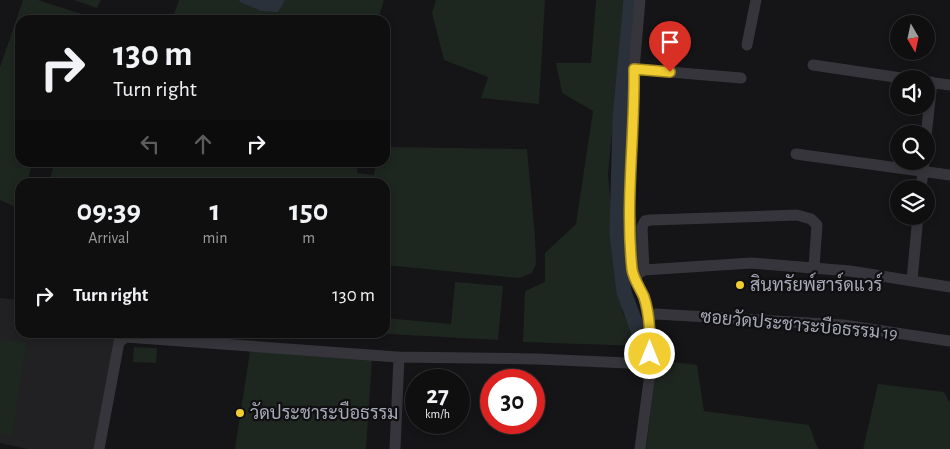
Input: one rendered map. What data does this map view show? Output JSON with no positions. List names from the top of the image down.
{
  "streets": {
    "street": ["ซอยวัดประชาระบือธรรม 19"]
  },
  "places": ["สินทรัยพ์ฮาร์ดแวร์", "วัดประชาระบือธรรม"],
  "north": "bottom",
  "page": {
    "turn": ["130 m", "Turn right"],
    "eta": [
      "09:39",
      "Arrival",
      "1",
      "min",
      "150",
      "m"
    ],
    "list": [
      {
        "name": "Turn right",
        "value": "130 m"
      }
    ],
    "speed": "27 km/h",
    "limit": "30"
  }
}
